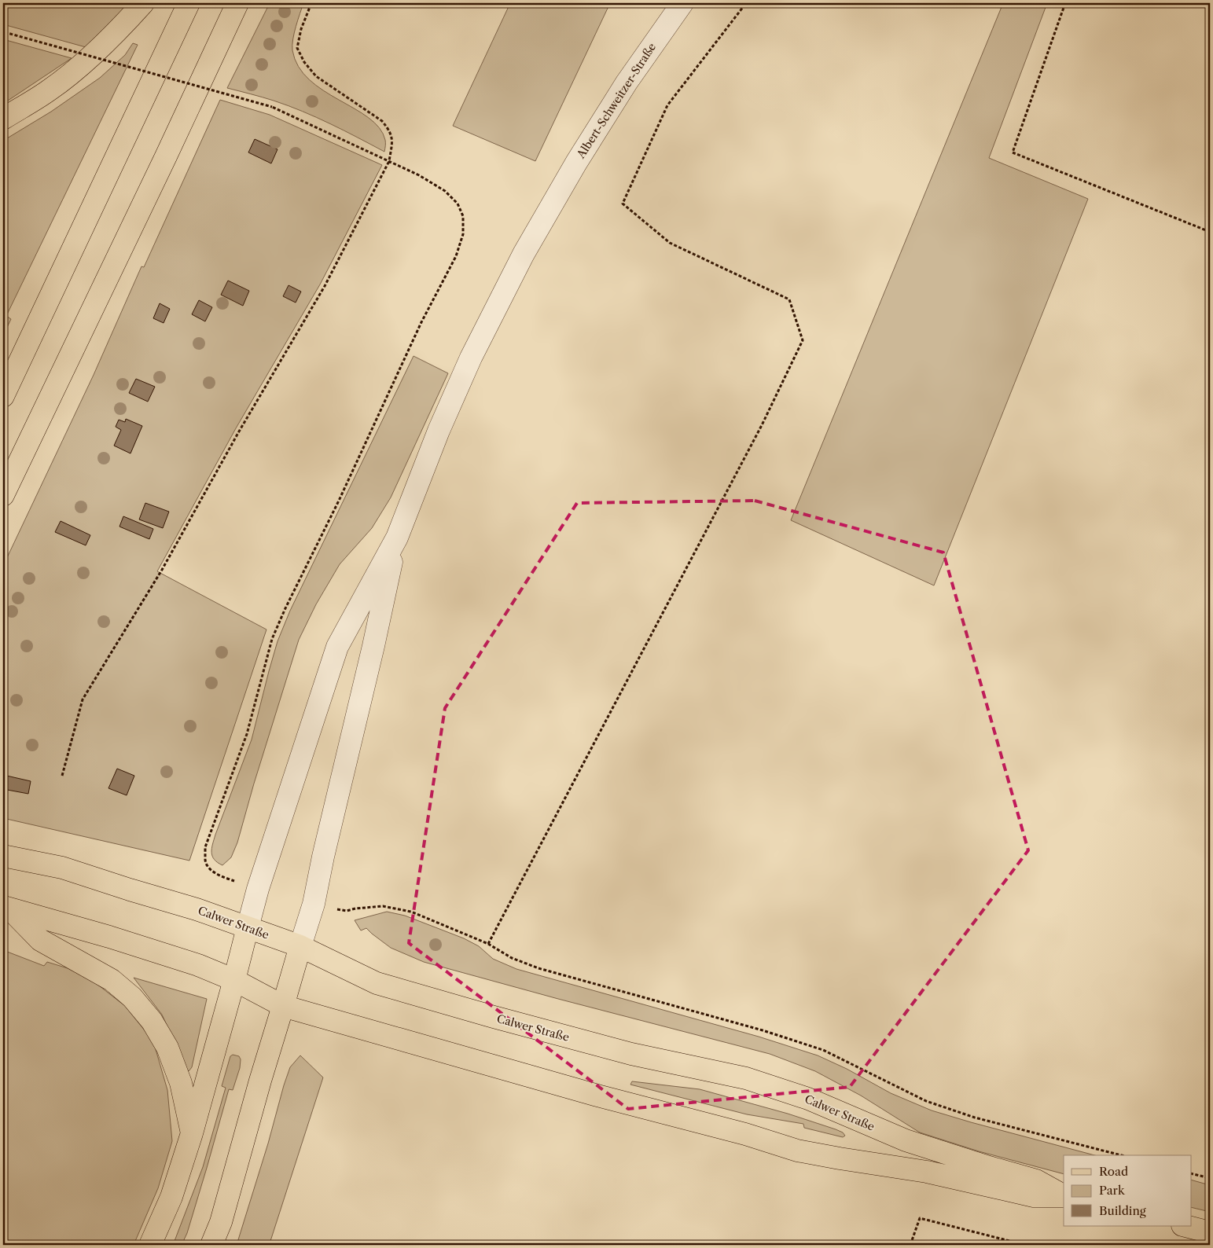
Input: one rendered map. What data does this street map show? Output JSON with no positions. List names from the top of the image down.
{
  "streets": {
    "main road": ["Calwer Straße"],
    "street": ["Albert-Schweitzer-Straße"]
  },
  "legend": ["Road", "Park", "Building"]
}
